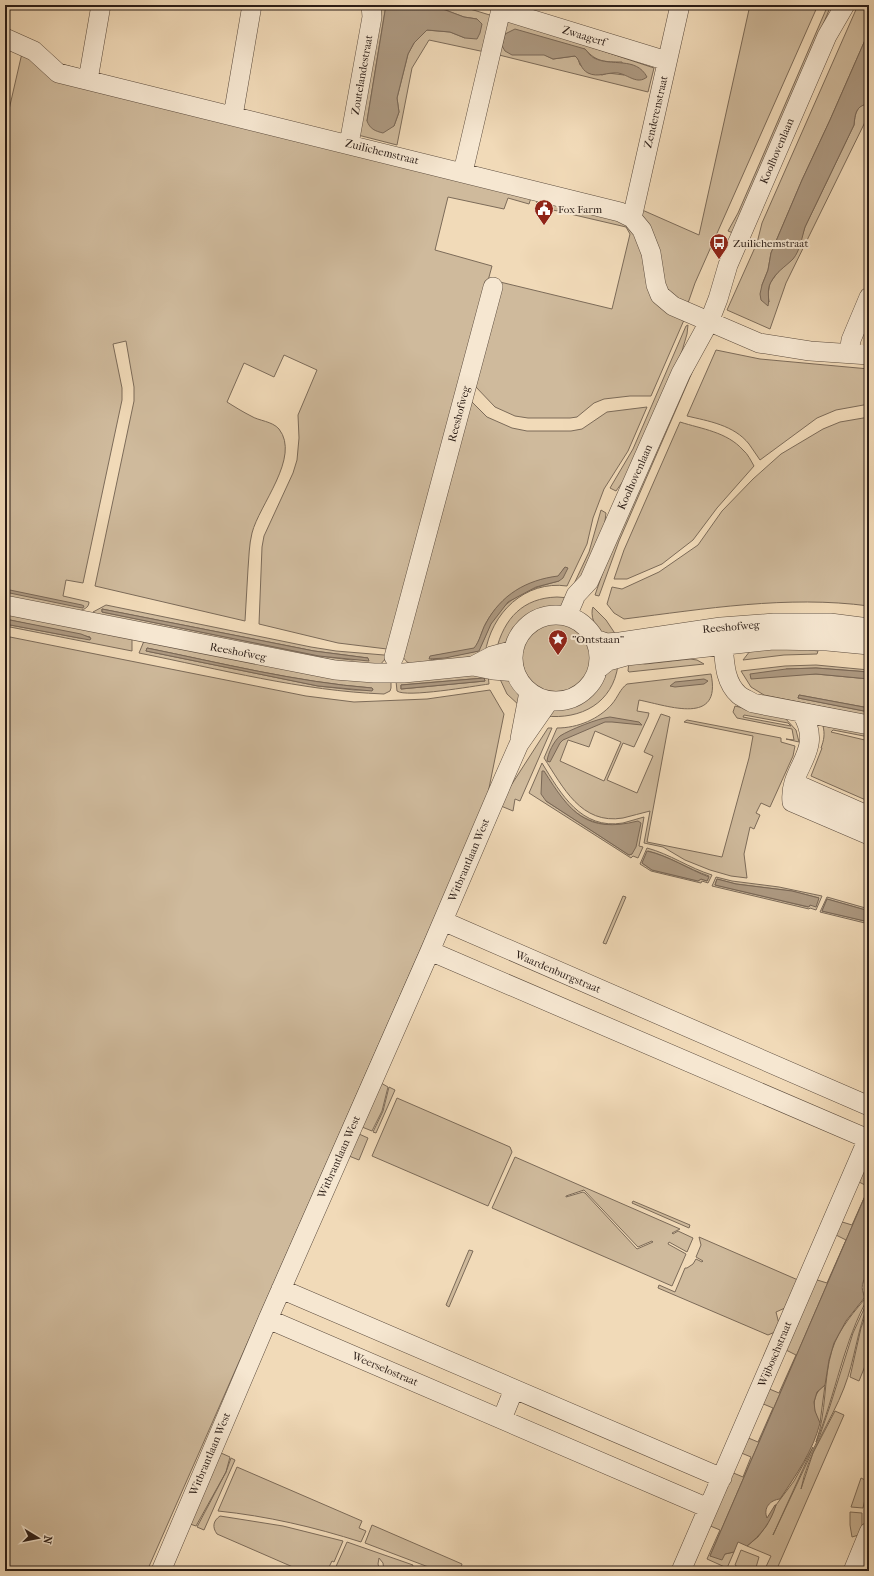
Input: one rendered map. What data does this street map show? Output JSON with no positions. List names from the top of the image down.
{
  "streets": {
    "street": [
      "Zwaagerf",
      "Zoutelandestraat",
      "Zenderenstraat",
      "Koolhovenlaan",
      "Zuilichemstraat",
      "Reeshofweg",
      "Witbrantlaan West",
      "Waardenburgstraat",
      "Wijboschstraat",
      "Weerselostraat"
    ]
  },
  "crossings": [
    ["Zwaagerf", "Zenderenstraat"],
    ["Zoutelandestraat", "Zuilichemstraat"],
    ["Zenderenstraat", "Zuilichemstraat"],
    ["Koolhovenlaan", "Zuilichemstraat"],
    ["Koolhovenlaan", "Reeshofweg"],
    ["Koolhovenlaan", "Witbrantlaan West"],
    ["Reeshofweg", "Witbrantlaan West"],
    ["Witbrantlaan West", "Waardenburgstraat"],
    ["Witbrantlaan West", "Weerselostraat"],
    ["Wijboschstraat", "Weerselostraat"]
  ],
  "places": {
    "public building": ["Fox Farm"],
    "bus stop": ["Zuilichemstraat"],
    "place": ["\"Ontstaan\""]
  },
  "north": "right"
}
